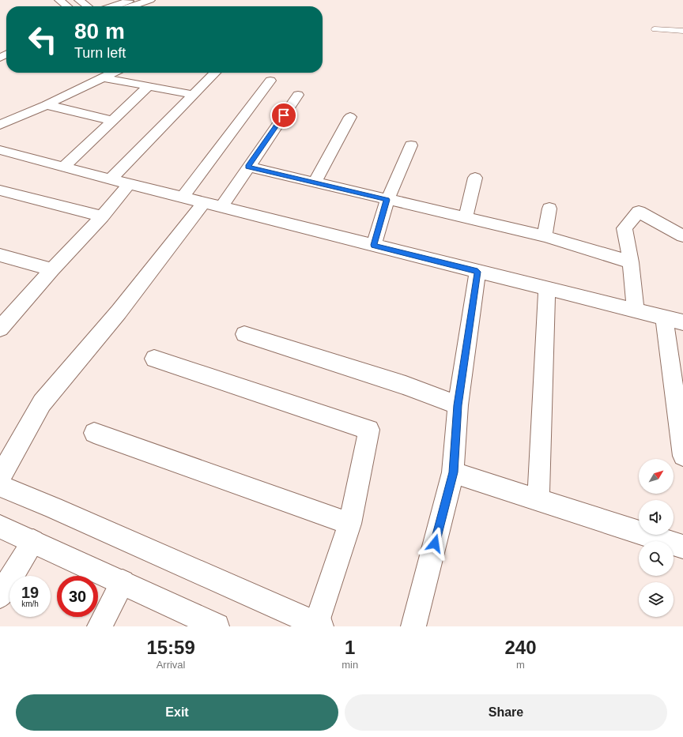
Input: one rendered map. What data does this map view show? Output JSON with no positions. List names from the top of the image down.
{
  "north": "top right",
  "page": {
    "turn": ["80 m", "Turn left"],
    "speed": "19 km/h",
    "limit": "30",
    "eta": [
      "15:59",
      "Arrival",
      "1",
      "min",
      "240",
      "m"
    ],
    "buttons": ["Exit", "Share"]
  }
}
